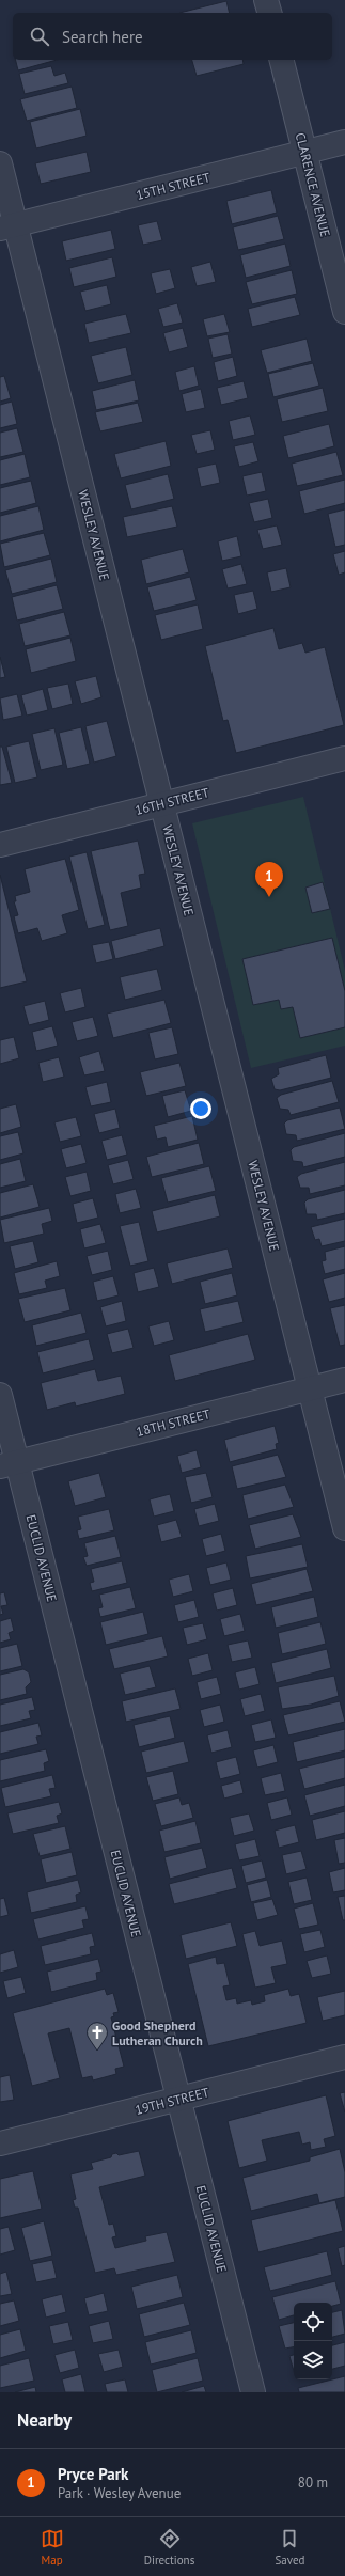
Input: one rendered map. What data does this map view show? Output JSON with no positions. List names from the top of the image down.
{
  "streets": {
    "street": [
      "CLARENCE AVENUE",
      "15TH STREET",
      "WESLEY AVENUE",
      "16TH STREET",
      "18TH STREET",
      "EUCLID AVENUE",
      "19TH STREET"
    ]
  },
  "crossings": [
    ["CLARENCE AVENUE", "15TH STREET"],
    ["15TH STREET", "WESLEY AVENUE"],
    ["WESLEY AVENUE", "16TH STREET"],
    ["WESLEY AVENUE", "18TH STREET"],
    ["18TH STREET", "EUCLID AVENUE"],
    ["EUCLID AVENUE", "19TH STREET"]
  ],
  "places": {
    "church": ["Good Shepherd Lutheran Church"]
  },
  "page": {
    "search": "Search here",
    "pins": "1",
    "heading": "Nearby",
    "list": [
      {
        "mark": "1",
        "name": "Pryce Park",
        "note": "Park · Wesley Avenue",
        "value": "80 m"
      }
    ],
    "nav": ["Map", "Directions", "Saved"]
  }
}
